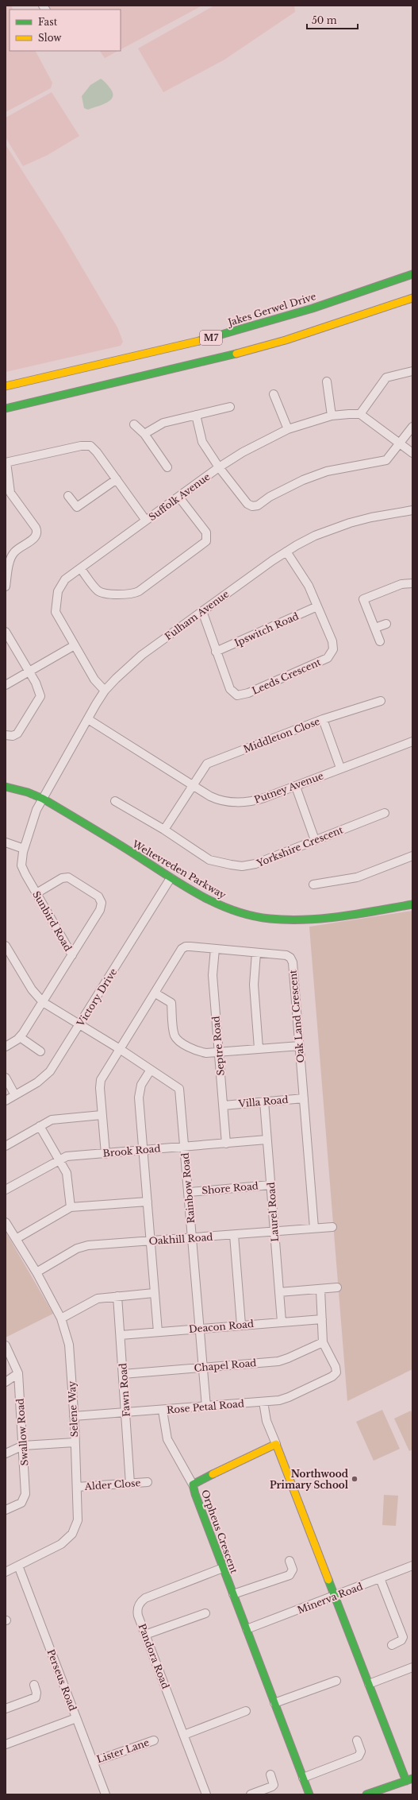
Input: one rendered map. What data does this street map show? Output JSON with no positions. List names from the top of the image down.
{
  "streets": {
    "street": [
      "Jakes Gerwel Drive",
      "M7",
      "Suffolk Avenue",
      "Fulham Avenue",
      "Ipswitch Road",
      "Leeds Crescent",
      "Middleton Close",
      "Putney Avenue",
      "Yorkshire Crescent",
      "Weltevreden Parkway",
      "Sunbird Road",
      "Victory Drive",
      "Oak Land Crescent",
      "Septre Road",
      "Villa Road",
      "Brook Road",
      "Rainbow Road",
      "Shore Road",
      "Laurel Road",
      "Oakhill Road",
      "Deacon Road",
      "Chapel Road",
      "Fawn Road",
      "Rose Petal Road",
      "Selene Way",
      "Swallow Road",
      "Alder Close",
      "Orpheus Crescent",
      "Minerva Road",
      "Pandora Road",
      "Perseus Road",
      "Lister Lane"
    ]
  },
  "crossings": [
    ["Suffolk Avenue", "Fulham Avenue"],
    ["Fulham Avenue", "Leeds Crescent"],
    ["Fulham Avenue", "Putney Avenue"],
    ["Fulham Avenue", "Weltevreden Parkway"],
    ["Fulham Avenue", "Sunbird Road"],
    ["Ipswitch Road", "Leeds Crescent"],
    ["Middleton Close", "Putney Avenue"],
    ["Weltevreden Parkway", "Sunbird Road"],
    ["Weltevreden Parkway", "Victory Drive"],
    ["Sunbird Road", "Rainbow Road"],
    ["Victory Drive", "Rainbow Road"],
    ["Oak Land Crescent", "Septre Road"],
    ["Oak Land Crescent", "Villa Road"],
    ["Oak Land Crescent", "Brook Road"],
    ["Oak Land Crescent", "Rainbow Road"],
    ["Oak Land Crescent", "Oakhill Road"],
    ["Septre Road", "Villa Road"],
    ["Septre Road", "Brook Road"],
    ["Villa Road", "Laurel Road"],
    ["Brook Road", "Rainbow Road"],
    ["Brook Road", "Laurel Road"],
    ["Rainbow Road", "Shore Road"],
    ["Rainbow Road", "Oakhill Road"],
    ["Rainbow Road", "Deacon Road"],
    ["Rainbow Road", "Chapel Road"],
    ["Rainbow Road", "Rose Petal Road"],
    ["Shore Road", "Laurel Road"],
    ["Laurel Road", "Oakhill Road"],
    ["Laurel Road", "Deacon Road"],
    ["Oakhill Road", "Selene Way"],
    ["Deacon Road", "Fawn Road"],
    ["Chapel Road", "Fawn Road"],
    ["Chapel Road", "Rose Petal Road"],
    ["Fawn Road", "Rose Petal Road"],
    ["Fawn Road", "Alder Close"],
    ["Rose Petal Road", "Selene Way"],
    ["Selene Way", "Alder Close"],
    ["Selene Way", "Perseus Road"],
    ["Orpheus Crescent", "Minerva Road"],
    ["Orpheus Crescent", "Pandora Road"],
    ["Perseus Road", "Lister Lane"]
  ],
  "places": ["Northwood Primary School"],
  "legend": ["Fast", "Slow"],
  "scale_bar": "50 m"
}
